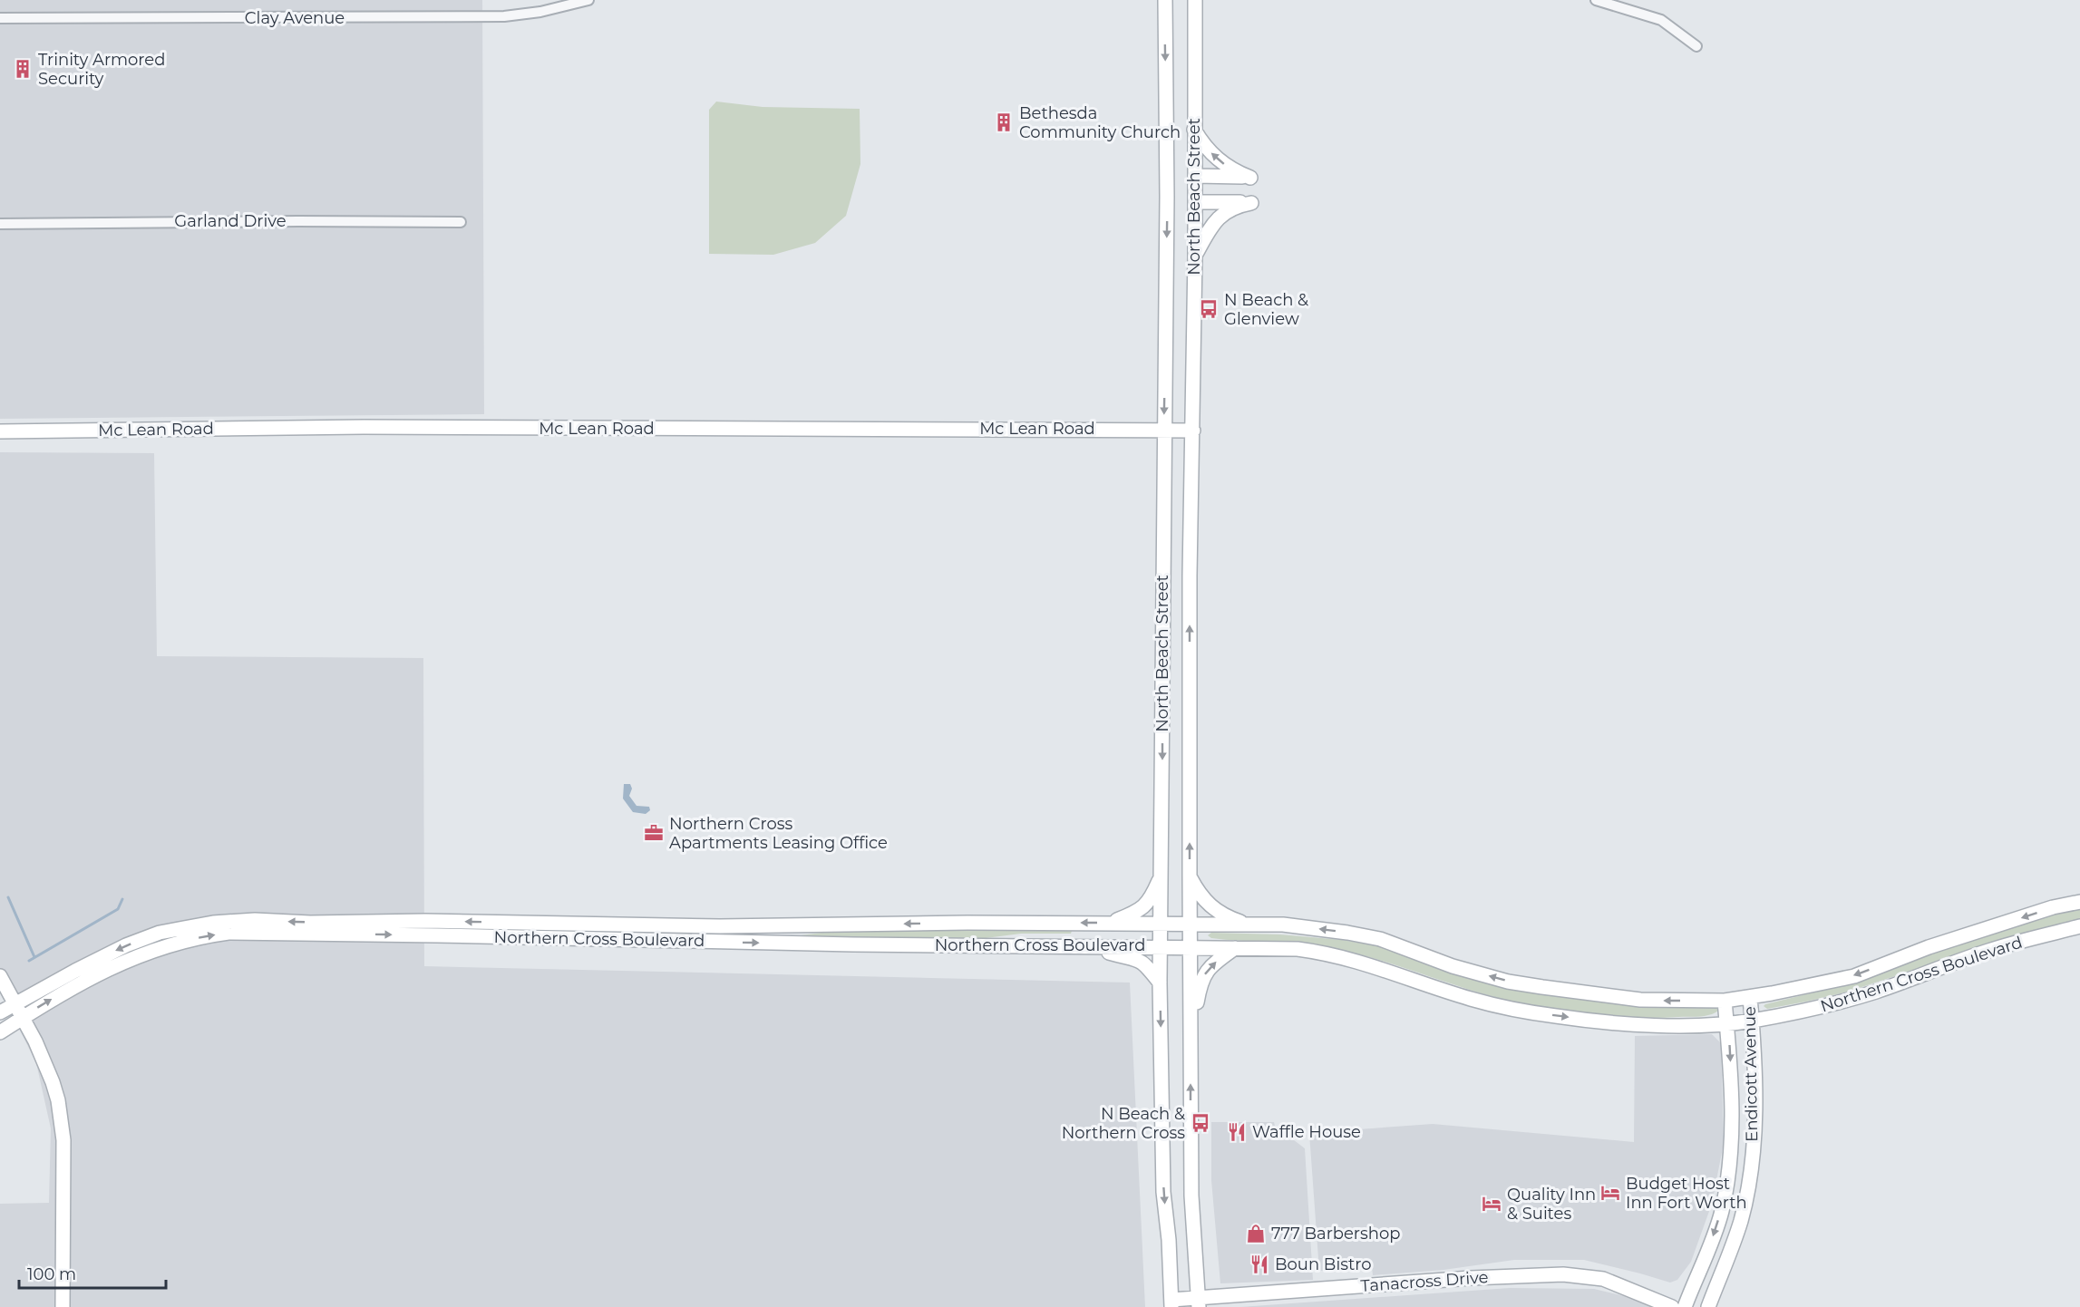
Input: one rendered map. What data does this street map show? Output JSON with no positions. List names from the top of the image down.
{
  "streets": {
    "street": [
      "Clay Avenue",
      "North Beach Street",
      "Garland Drive",
      "Mc Lean Road",
      "Northern Cross Boulevard",
      "Endicott Avenue",
      "Tanacross Drive"
    ]
  },
  "crossings": [
    ["North Beach Street", "Mc Lean Road"],
    ["North Beach Street", "Northern Cross Boulevard"],
    ["North Beach Street", "Tanacross Drive"],
    ["Northern Cross Boulevard", "Endicott Avenue"]
  ],
  "places": {
    "building": ["Trinity Armored Security", "Bethesda Community Church"],
    "bus stop": ["N Beach & Glenview", "N Beach & Northern Cross"],
    "office": ["Northern Cross Apartments Leasing Office"],
    "restaurant": ["Waffle House", "Boun Bistro"],
    "hotel": ["Budget Host Inn Fort Worth", "Quality Inn & Suites"],
    "shop": ["777 Barbershop"]
  },
  "scale_bar": "100 m"
}
